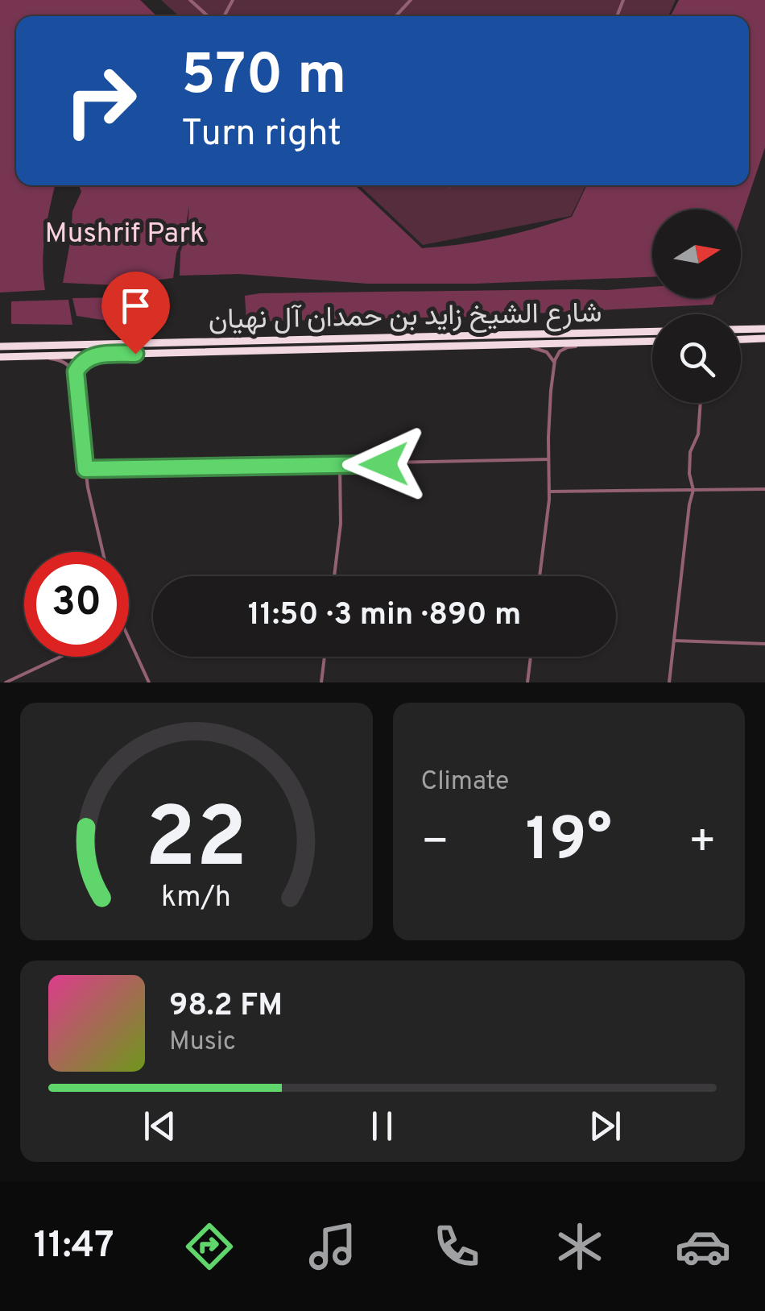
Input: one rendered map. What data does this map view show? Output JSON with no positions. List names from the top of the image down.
{
  "streets": {
    "highway": ["شارع الشيخ زايد بن حمدان آل نهيان"]
  },
  "parks": ["Mushrif Park"],
  "north": "right",
  "page": {
    "turn": ["570 m", "Turn right"],
    "limit": "30",
    "trip": "11:50 · 3 min · 890 m",
    "tile": "Climate",
    "heat": ["−", "19°", "+"],
    "song": ["98.2 FM", "Music"],
    "tabs": "11:47",
    "gauge": ["22", "km/h"]
  }
}
